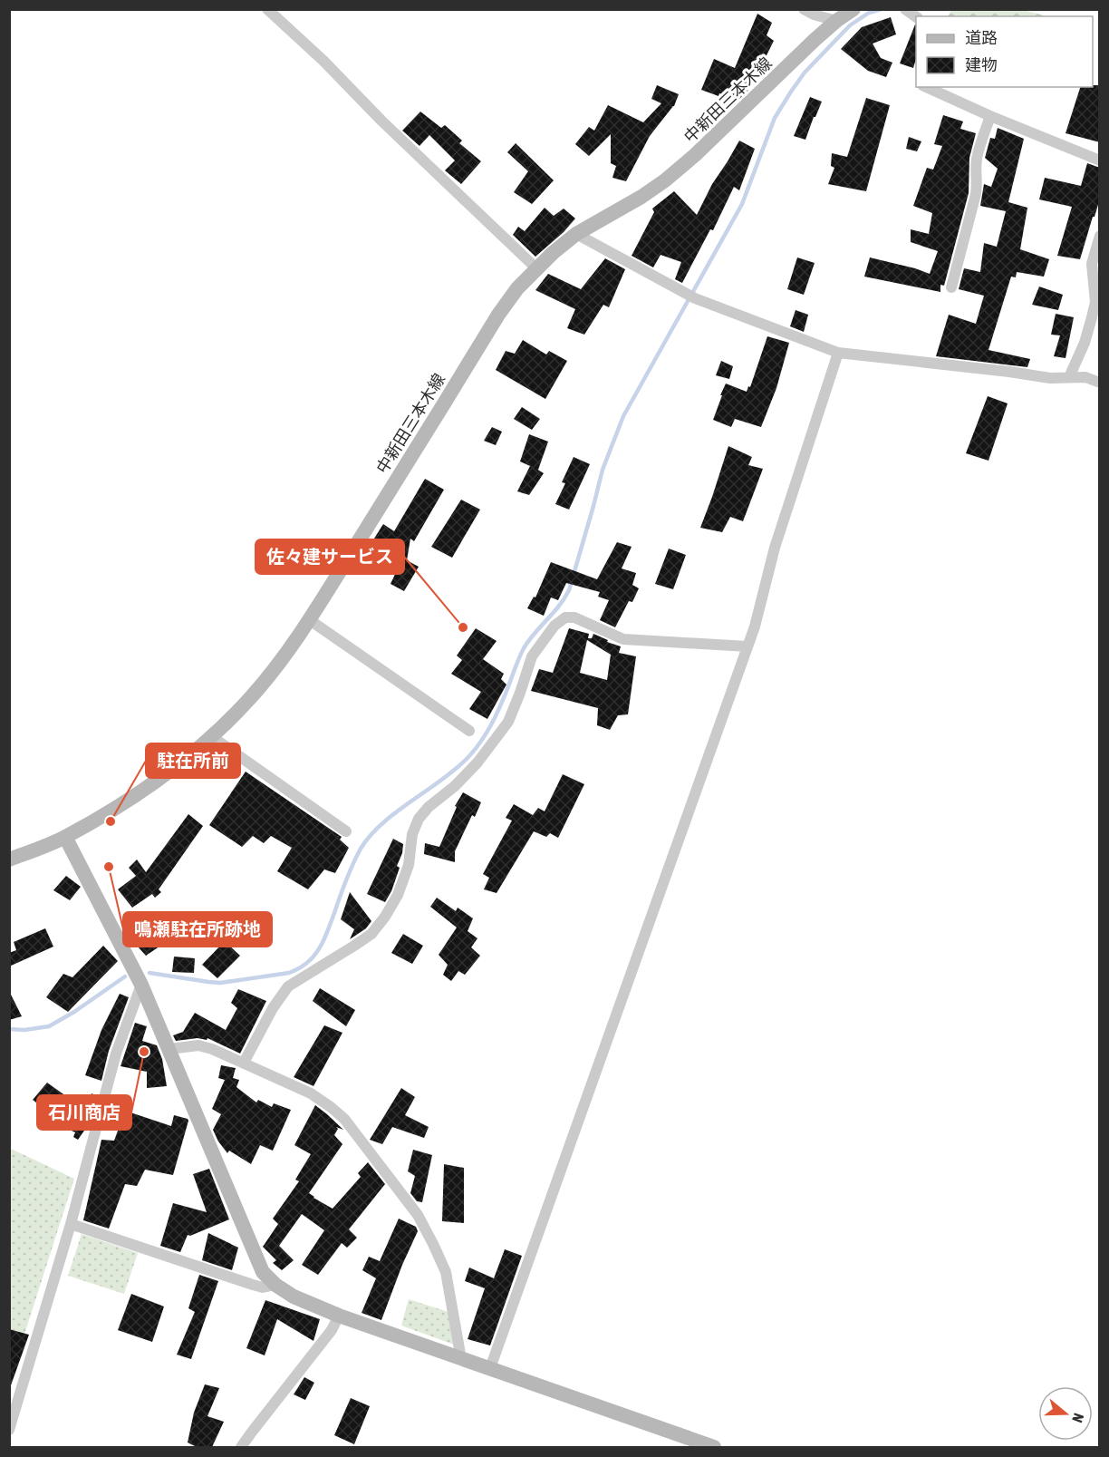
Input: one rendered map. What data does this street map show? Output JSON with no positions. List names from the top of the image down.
{
  "streets": {
    "main road": ["中新田三本木線"]
  },
  "places": [
    "佐々建サービス",
    "駐在所前",
    "鳴瀬駐在所跡地",
    "石川商店"
  ],
  "legend": ["道路", "建物"],
  "north": "right"
}
